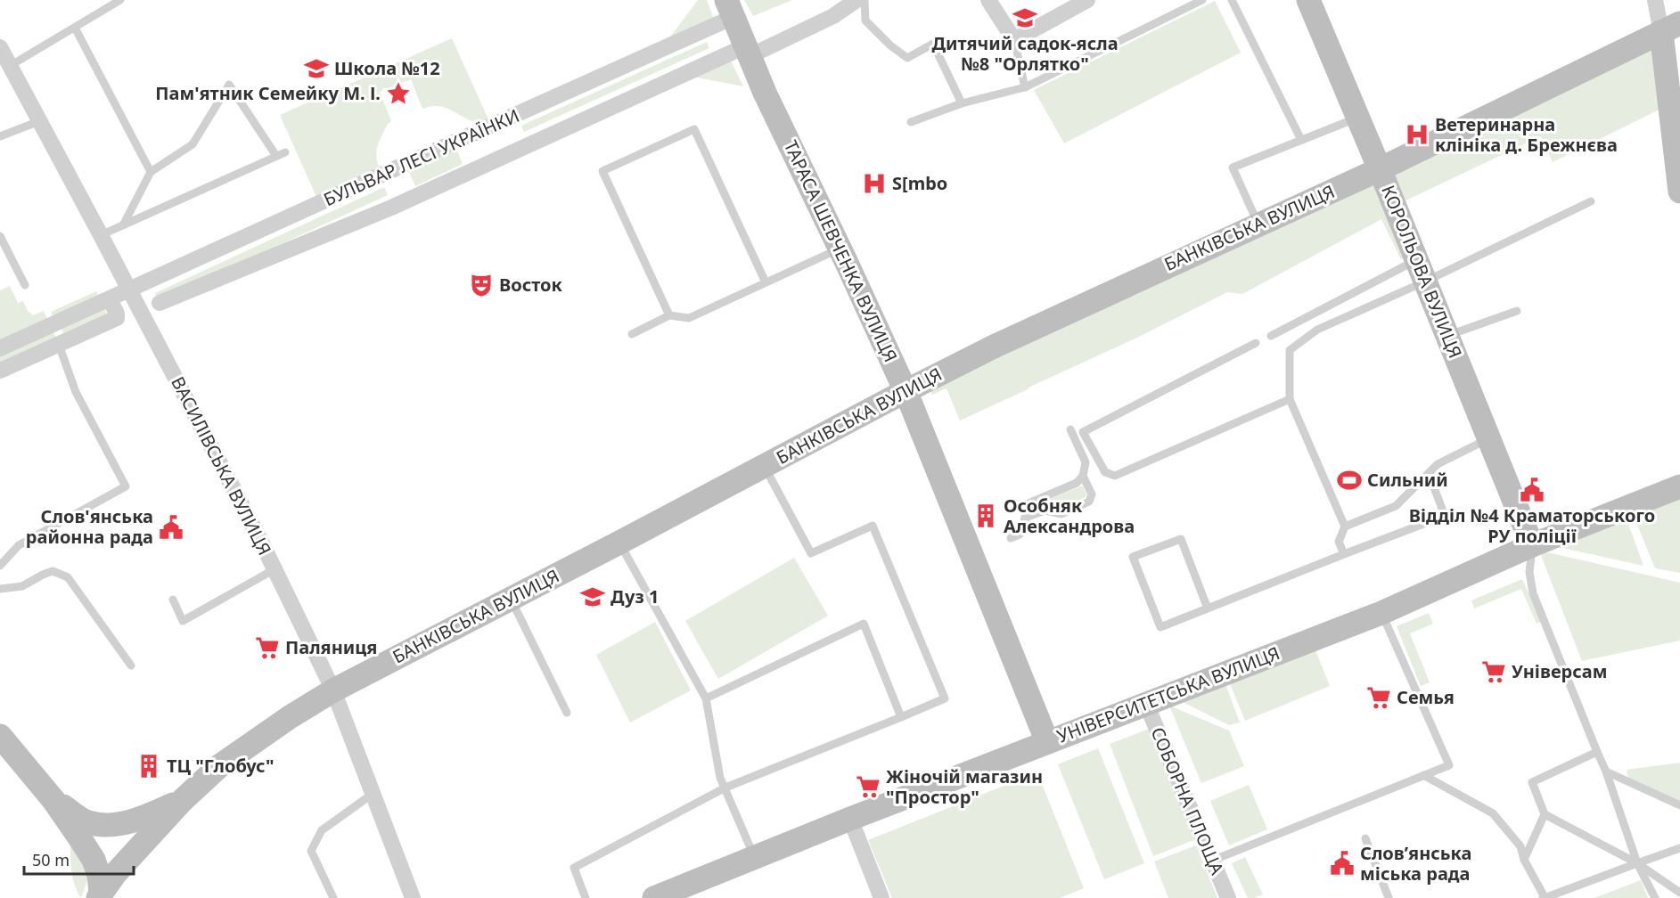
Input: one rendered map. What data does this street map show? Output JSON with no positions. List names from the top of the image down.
{
  "streets": {
    "street": [
      "БУЛЬВАР ЛЕСІ УКРАЇНКИ",
      "БАНКІВСЬКА ВУЛИЦЯ",
      "ТАРАСА ШЕВЧЕНКА ВУЛИЦЯ",
      "КОРОЛЬОВА ВУЛИЦЯ",
      "ВАСИЛІВСЬКА ВУЛИЦЯ",
      "УНІВЕРСИТЕТСЬКА ВУЛИЦЯ",
      "СОБОРНА ПЛОЩА"
    ]
  },
  "crossings": [
    ["БУЛЬВАР ЛЕСІ УКРАЇНКИ", "ТАРАСА ШЕВЧЕНКА ВУЛИЦЯ"],
    ["БУЛЬВАР ЛЕСІ УКРАЇНКИ", "ВАСИЛІВСЬКА ВУЛИЦЯ"],
    ["БАНКІВСЬКА ВУЛИЦЯ", "ТАРАСА ШЕВЧЕНКА ВУЛИЦЯ"],
    ["БАНКІВСЬКА ВУЛИЦЯ", "КОРОЛЬОВА ВУЛИЦЯ"],
    ["БАНКІВСЬКА ВУЛИЦЯ", "ВАСИЛІВСЬКА ВУЛИЦЯ"],
    ["ТАРАСА ШЕВЧЕНКА ВУЛИЦЯ", "УНІВЕРСИТЕТСЬКА ВУЛИЦЯ"],
    ["КОРОЛЬОВА ВУЛИЦЯ", "УНІВЕРСИТЕТСЬКА ВУЛИЦЯ"],
    ["УНІВЕРСИТЕТСЬКА ВУЛИЦЯ", "СОБОРНА ПЛОЩА"]
  ],
  "places": {
    "school or university": ["Дитячий садок-ясла №8 \"Орлятко\"", "Школа №12", "Дуз 1"],
    "place": ["Пам'ятник Семейку М. І."],
    "hospital": ["Ветеринарна клініка д. Брежнєва", "S[mbo"],
    "theatre": ["Восток"],
    "sports": ["Сильний"],
    "public building": ["Вiддiл №4 Краматорського РУ поліції", "Слов'янська районна рада", "Слов’янська міська рада"],
    "building": ["Особняк Александрова", "ТЦ \"Глобус\""],
    "supermarket": [
      "Паляниця",
      "Універсам",
      "Семья",
      "Жіночій магазин \"Простор\""
    ]
  },
  "scale_bar": "50 m"
}
